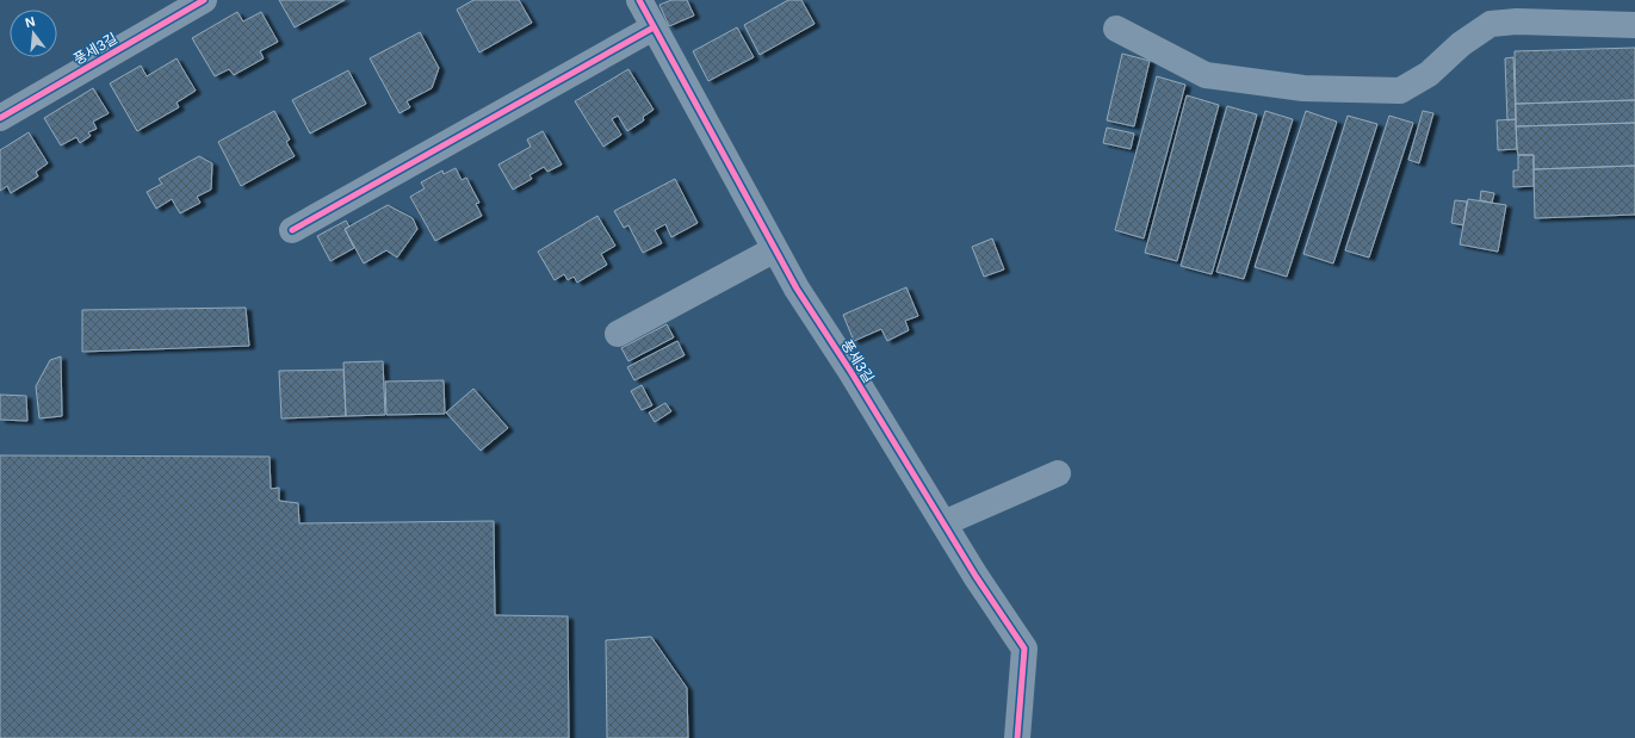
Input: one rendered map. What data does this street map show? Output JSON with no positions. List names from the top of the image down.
{
  "streets": {
    "street": ["풍세3길"]
  },
  "north": "top"
}
